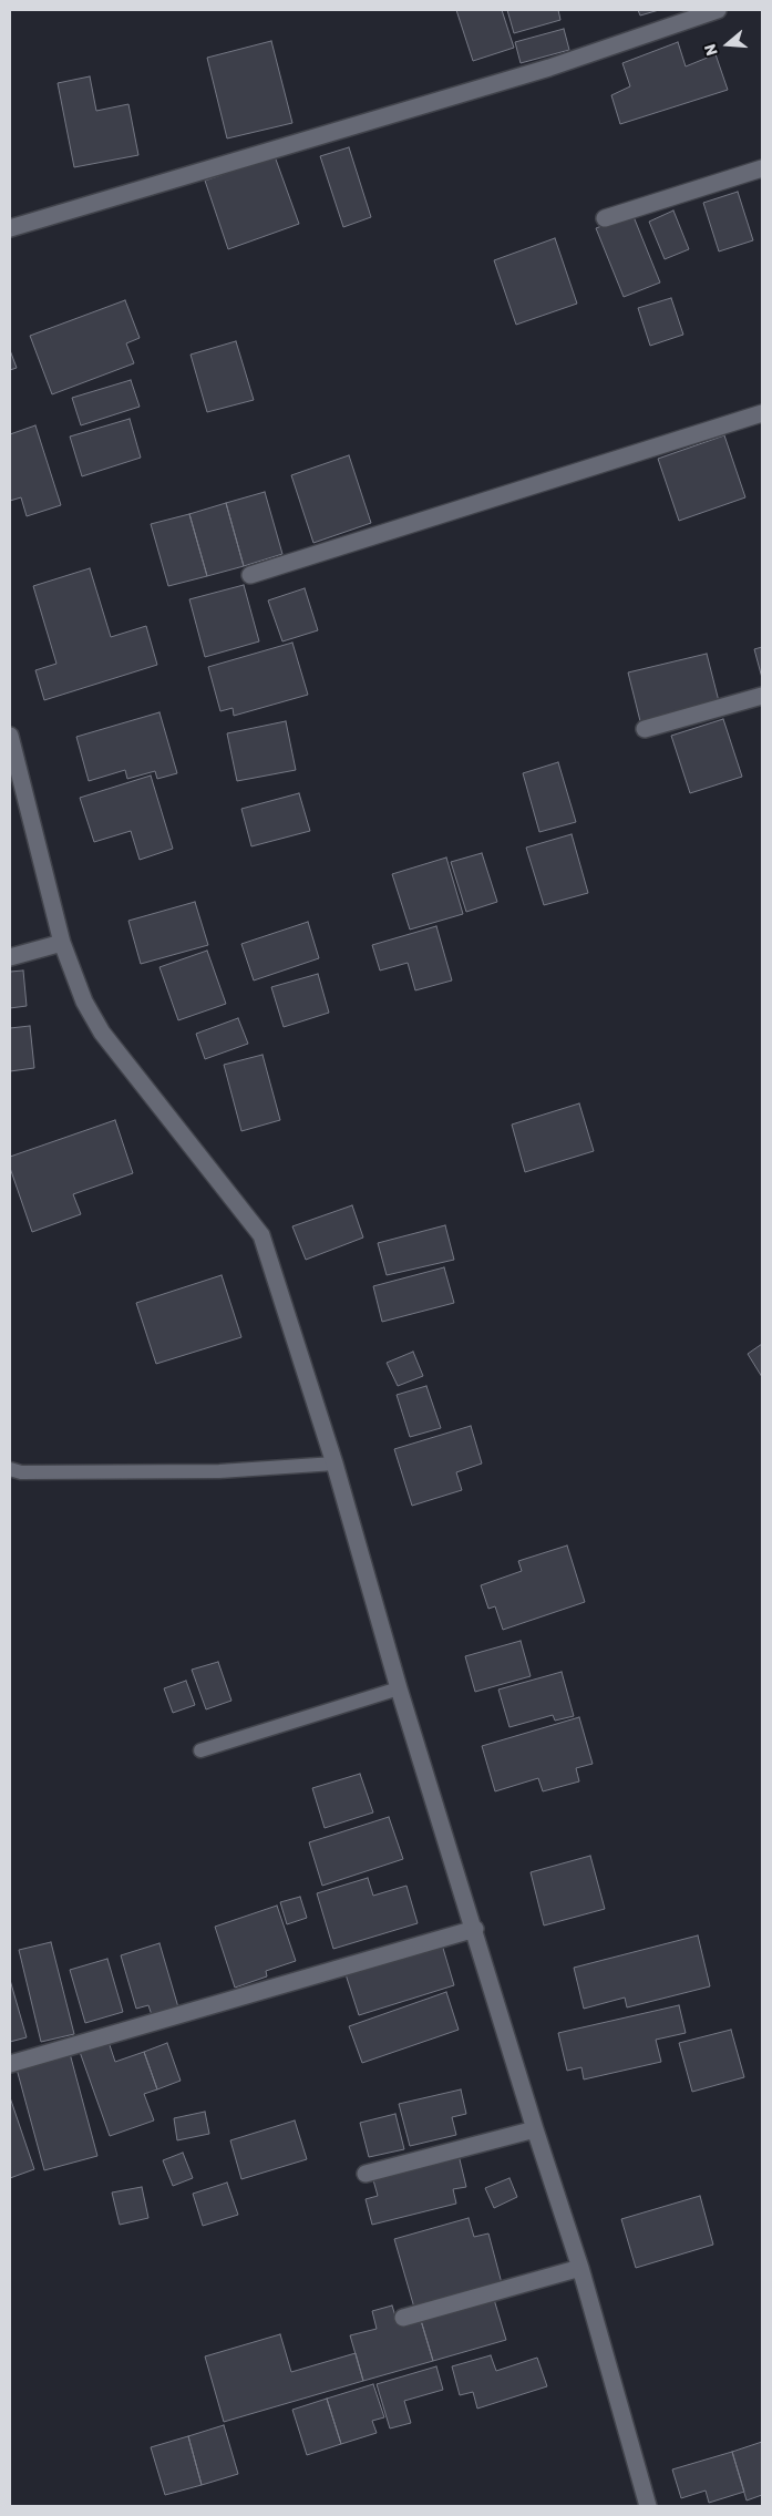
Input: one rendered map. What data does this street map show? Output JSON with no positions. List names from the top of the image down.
{
  "north": "left"
}
